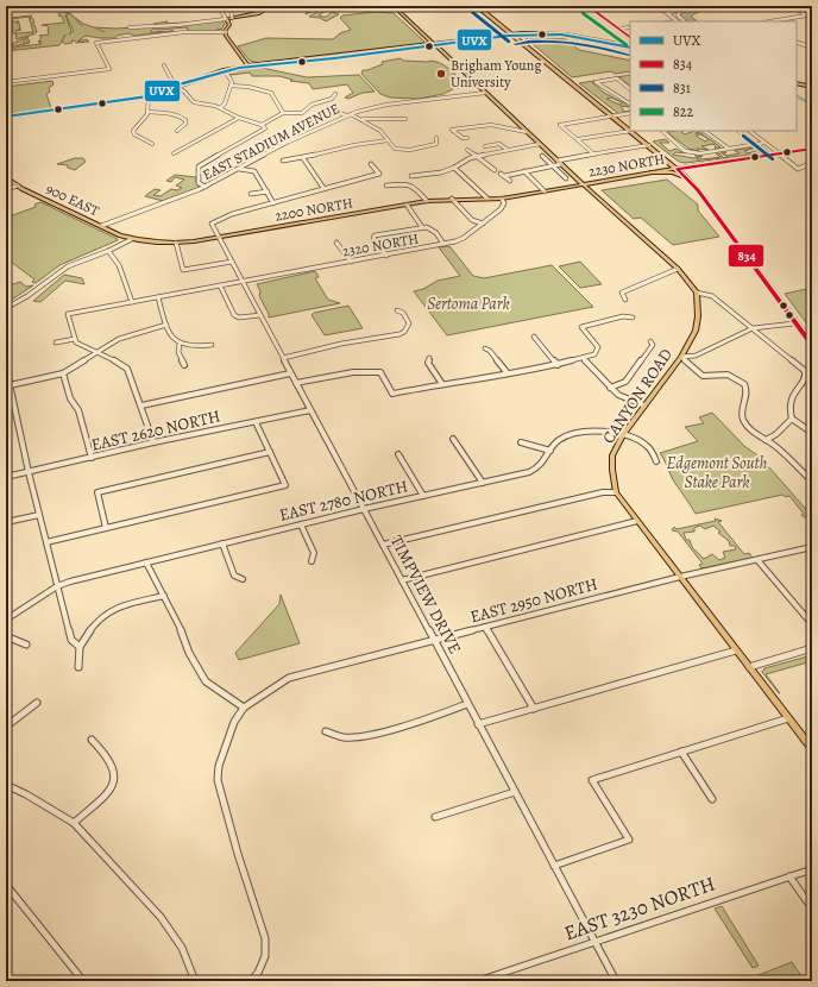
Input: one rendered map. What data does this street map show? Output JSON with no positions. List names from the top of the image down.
{
  "streets": {
    "main road": [
      "2230 NORTH",
      "900 EAST",
      "2200 NORTH",
      "CANYON ROAD"
    ],
    "street": [
      "EAST STADIUM AVENUE",
      "2320 NORTH",
      "EAST 2620 NORTH",
      "EAST 2780 NORTH",
      "TIMPVIEW DRIVE",
      "EAST 2950 NORTH",
      "EAST 3230 NORTH"
    ]
  },
  "crossings": [
    ["EAST STADIUM AVENUE", "900 EAST"],
    ["2230 NORTH", "2200 NORTH"],
    ["2230 NORTH", "2320 NORTH"],
    ["900 EAST", "2200 NORTH"],
    ["2200 NORTH", "2320 NORTH"],
    ["2200 NORTH", "TIMPVIEW DRIVE"],
    ["2320 NORTH", "TIMPVIEW DRIVE"],
    ["CANYON ROAD", "EAST 2780 NORTH"],
    ["CANYON ROAD", "EAST 2950 NORTH"],
    ["EAST 2620 NORTH", "TIMPVIEW DRIVE"],
    ["EAST 2780 NORTH", "TIMPVIEW DRIVE"],
    ["TIMPVIEW DRIVE", "EAST 2950 NORTH"],
    ["TIMPVIEW DRIVE", "EAST 3230 NORTH"]
  ],
  "parks": ["Sertoma Park", "Edgemont South Stake Park"],
  "places": ["Brigham Young University"],
  "lines": [
    "transit line 834",
    "transit line 831",
    "transit line 822",
    "transit line UVX"
  ],
  "legend": [
    "UVX",
    "834",
    "831",
    "822"
  ]
}
